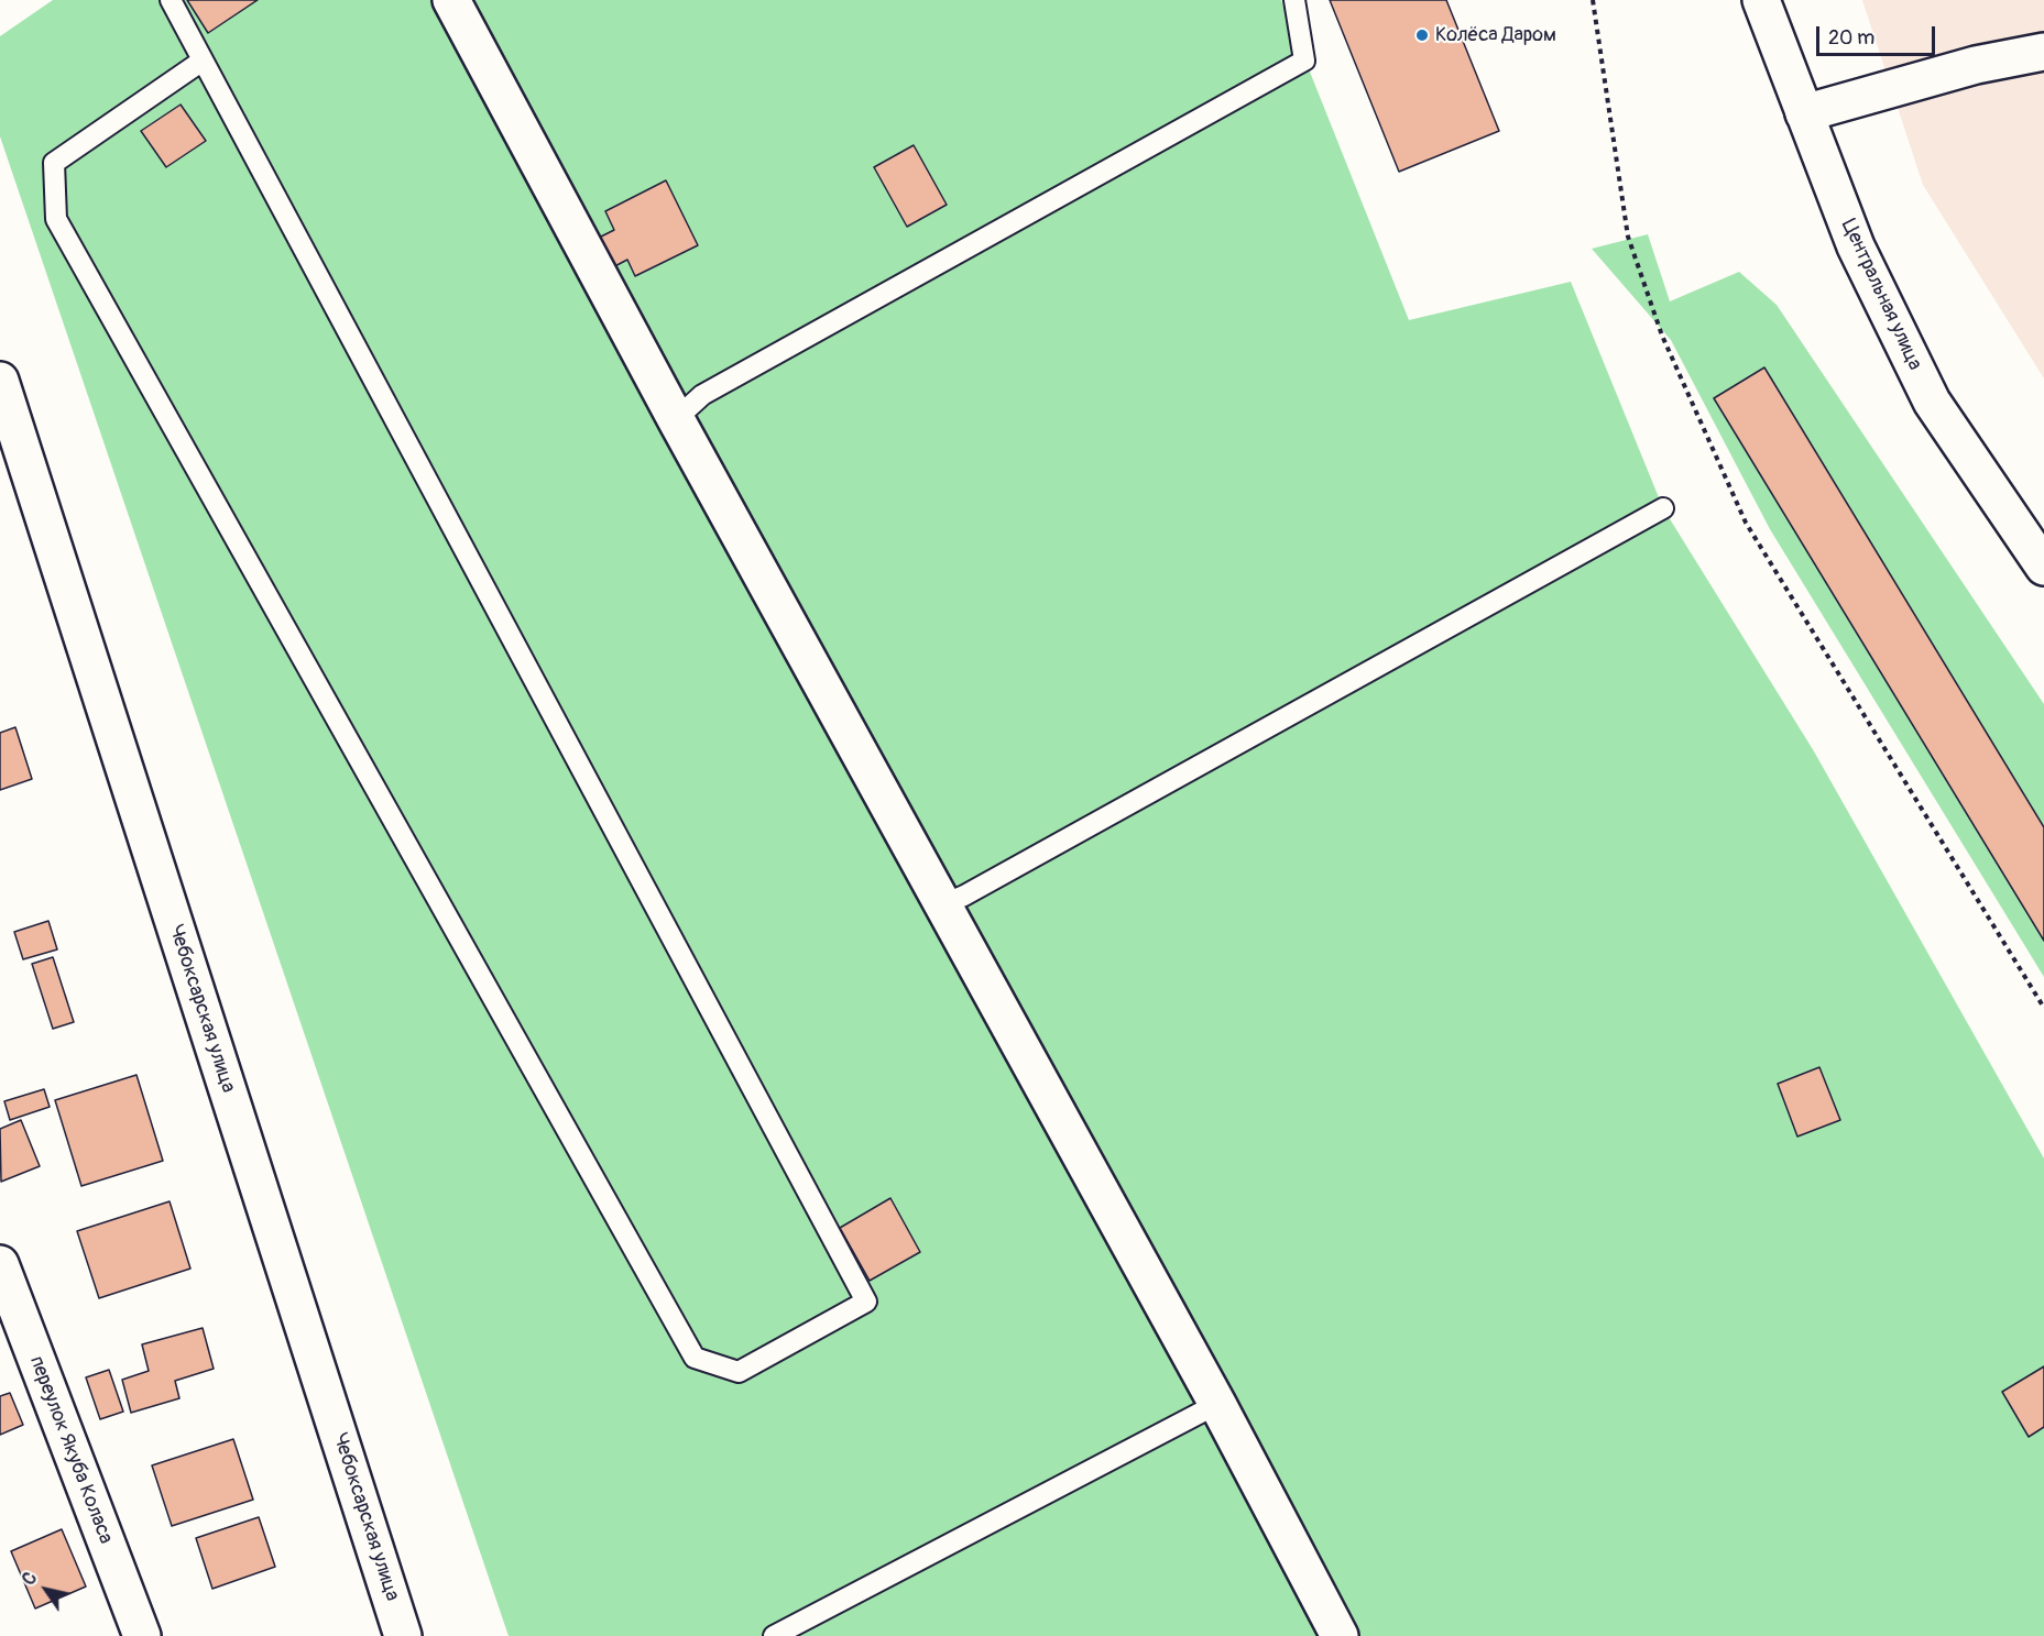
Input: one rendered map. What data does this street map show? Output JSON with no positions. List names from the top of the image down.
{
  "streets": {
    "street": ["Центральная улица", "Чебоксарская улица", "переулок Якуба Коласа"]
  },
  "places": ["Колёса Даром"],
  "scale_bar": "20 m",
  "north": "top left"
}
